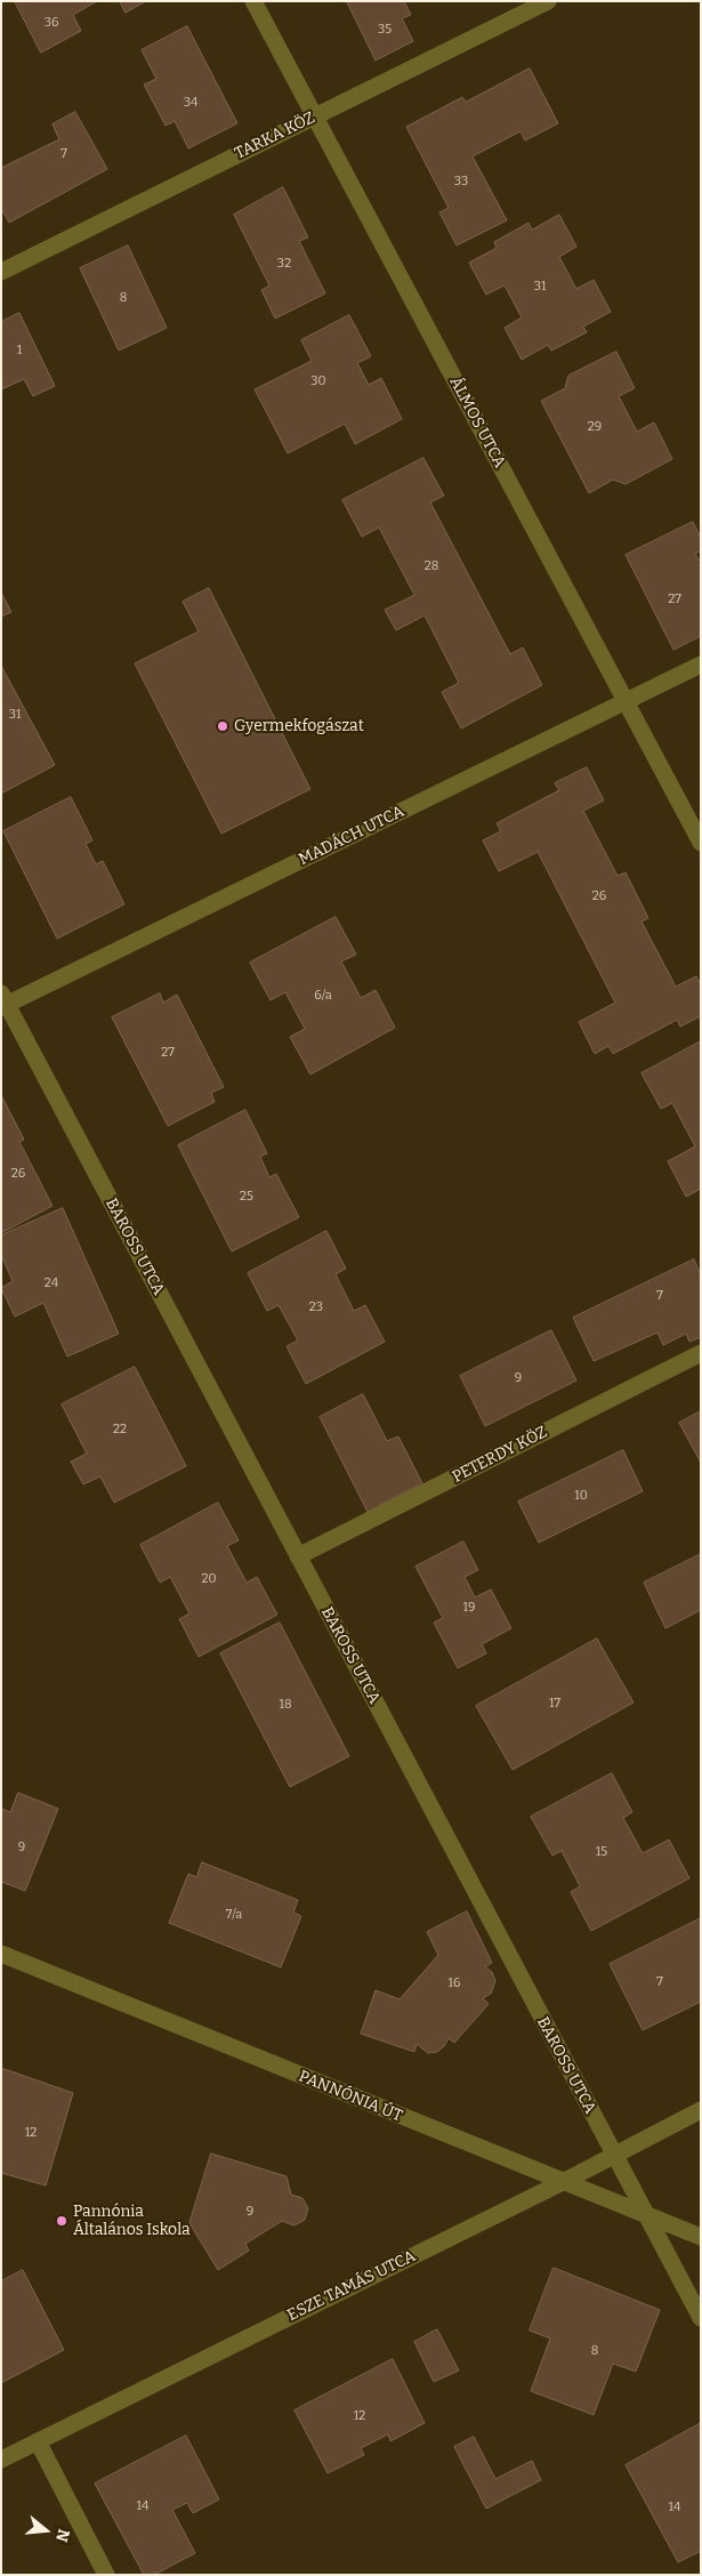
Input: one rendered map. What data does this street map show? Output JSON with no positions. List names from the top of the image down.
{
  "streets": {
    "street": [
      "TARKA KÖZ",
      "ÁLMOS UTCA",
      "MADÁCH UTCA",
      "BAROSS UTCA",
      "PETERDY KÖZ",
      "PANNÓNIA ÚT",
      "ESZE TAMÁS UTCA"
    ]
  },
  "crossings": [
    ["TARKA KÖZ", "ÁLMOS UTCA"],
    ["ÁLMOS UTCA", "MADÁCH UTCA"],
    ["MADÁCH UTCA", "BAROSS UTCA"],
    ["BAROSS UTCA", "PETERDY KÖZ"],
    ["BAROSS UTCA", "PANNÓNIA ÚT"],
    ["BAROSS UTCA", "ESZE TAMÁS UTCA"],
    ["PANNÓNIA ÚT", "ESZE TAMÁS UTCA"]
  ],
  "places": ["Gyermekfogászat", "Pannónia Általános Iskola"],
  "house_numbers": [
    "36",
    "35",
    "34",
    "7",
    "33",
    "32",
    "31",
    "8",
    "1",
    "30",
    "29",
    "28",
    "27",
    "31",
    "26",
    "6/a",
    "27",
    "26",
    "25",
    "24",
    "7",
    "23",
    "9",
    "22",
    "10",
    "20",
    "19",
    "17",
    "18",
    "9",
    "15",
    "7/a",
    "7",
    "16",
    "12",
    "9",
    "8",
    "12",
    "14",
    "14"
  ],
  "north": "right"
}
